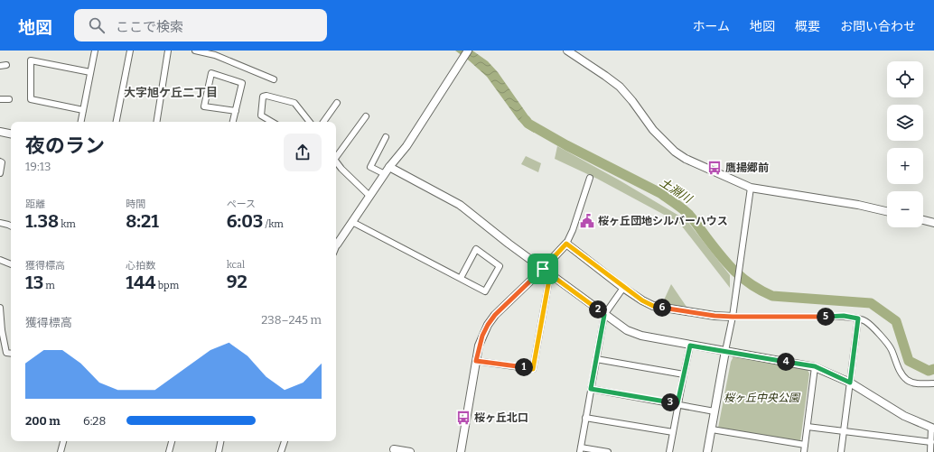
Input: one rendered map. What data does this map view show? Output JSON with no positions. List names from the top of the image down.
{
  "districts": ["大字旭ケ丘二丁目"],
  "water": ["土淵川"],
  "parks": ["桜ヶ丘中央公園"],
  "places": {
    "bus stop": ["鷹揚郷前", "桜ヶ丘北口"],
    "public building": ["桜ヶ丘団地シルバーハウス"]
  },
  "page": {
    "header": "地図",
    "search": "ここで検索",
    "nav": [
      "ホーム",
      "地図",
      "概要",
      "お問い合わせ"
    ],
    "map_buttons": ["+", "−"],
    "heading": ["夜のラン", "19:13"],
    "stats": [
      ["距離", "1.38 km"],
      ["時間", "8:21"],
      ["ペース", "6:03 /km"],
      ["獲得標高", "13 m"],
      ["心拍数", "144 bpm"],
      ["kcal", "92"]
    ],
    "pins": [
      "6",
      "2",
      "5",
      "4",
      "1",
      "3"
    ],
    "chart": ["獲得標高", "238–245 m"],
    "list": [
      {
        "name": "200 m",
        "note": "6:28"
      }
    ]
  }
}
